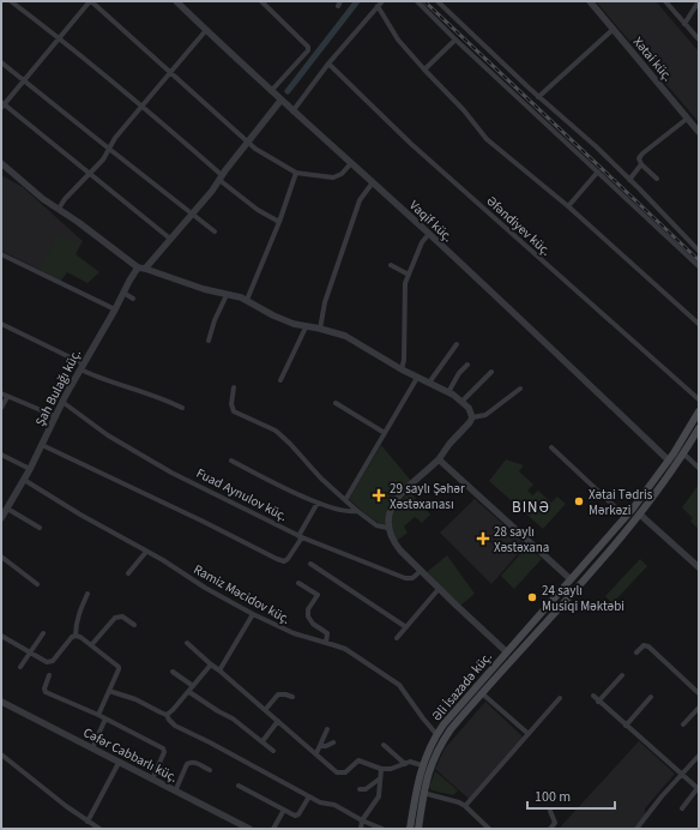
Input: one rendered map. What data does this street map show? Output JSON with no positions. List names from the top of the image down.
{
  "streets": {
    "main road": ["Əli İsazadə küç."],
    "street": [
      "Xətai küç.",
      "Vaqif küç.",
      "Əfəndiyev küç.",
      "Şah Bulağı küç.",
      "Fuad Aynulov küç.",
      "Ramiz Məcidov küç.",
      "Cəfər Cabbarlı küç."
    ]
  },
  "crossings": [
    ["Vaqif küç.", "Şah Bulağı küç."],
    ["Vaqif küç.", "Əli İsazadə küç."],
    ["Şah Bulağı küç.", "Fuad Aynulov küç."],
    ["Şah Bulağı küç.", "Ramiz Məcidov küç."],
    ["Ramiz Məcidov küç.", "Əli İsazadə küç."]
  ],
  "districts": ["BINƏ"],
  "places": {
    "health": ["29 saylı Şəhər Xəstəxanası", "28 saylı Xəstəxana"],
    "other": ["Xətai Tədris Mərkəzi", "24 saylı Musiqi Məktəbi"]
  },
  "scale_bar": "100 m"
}
